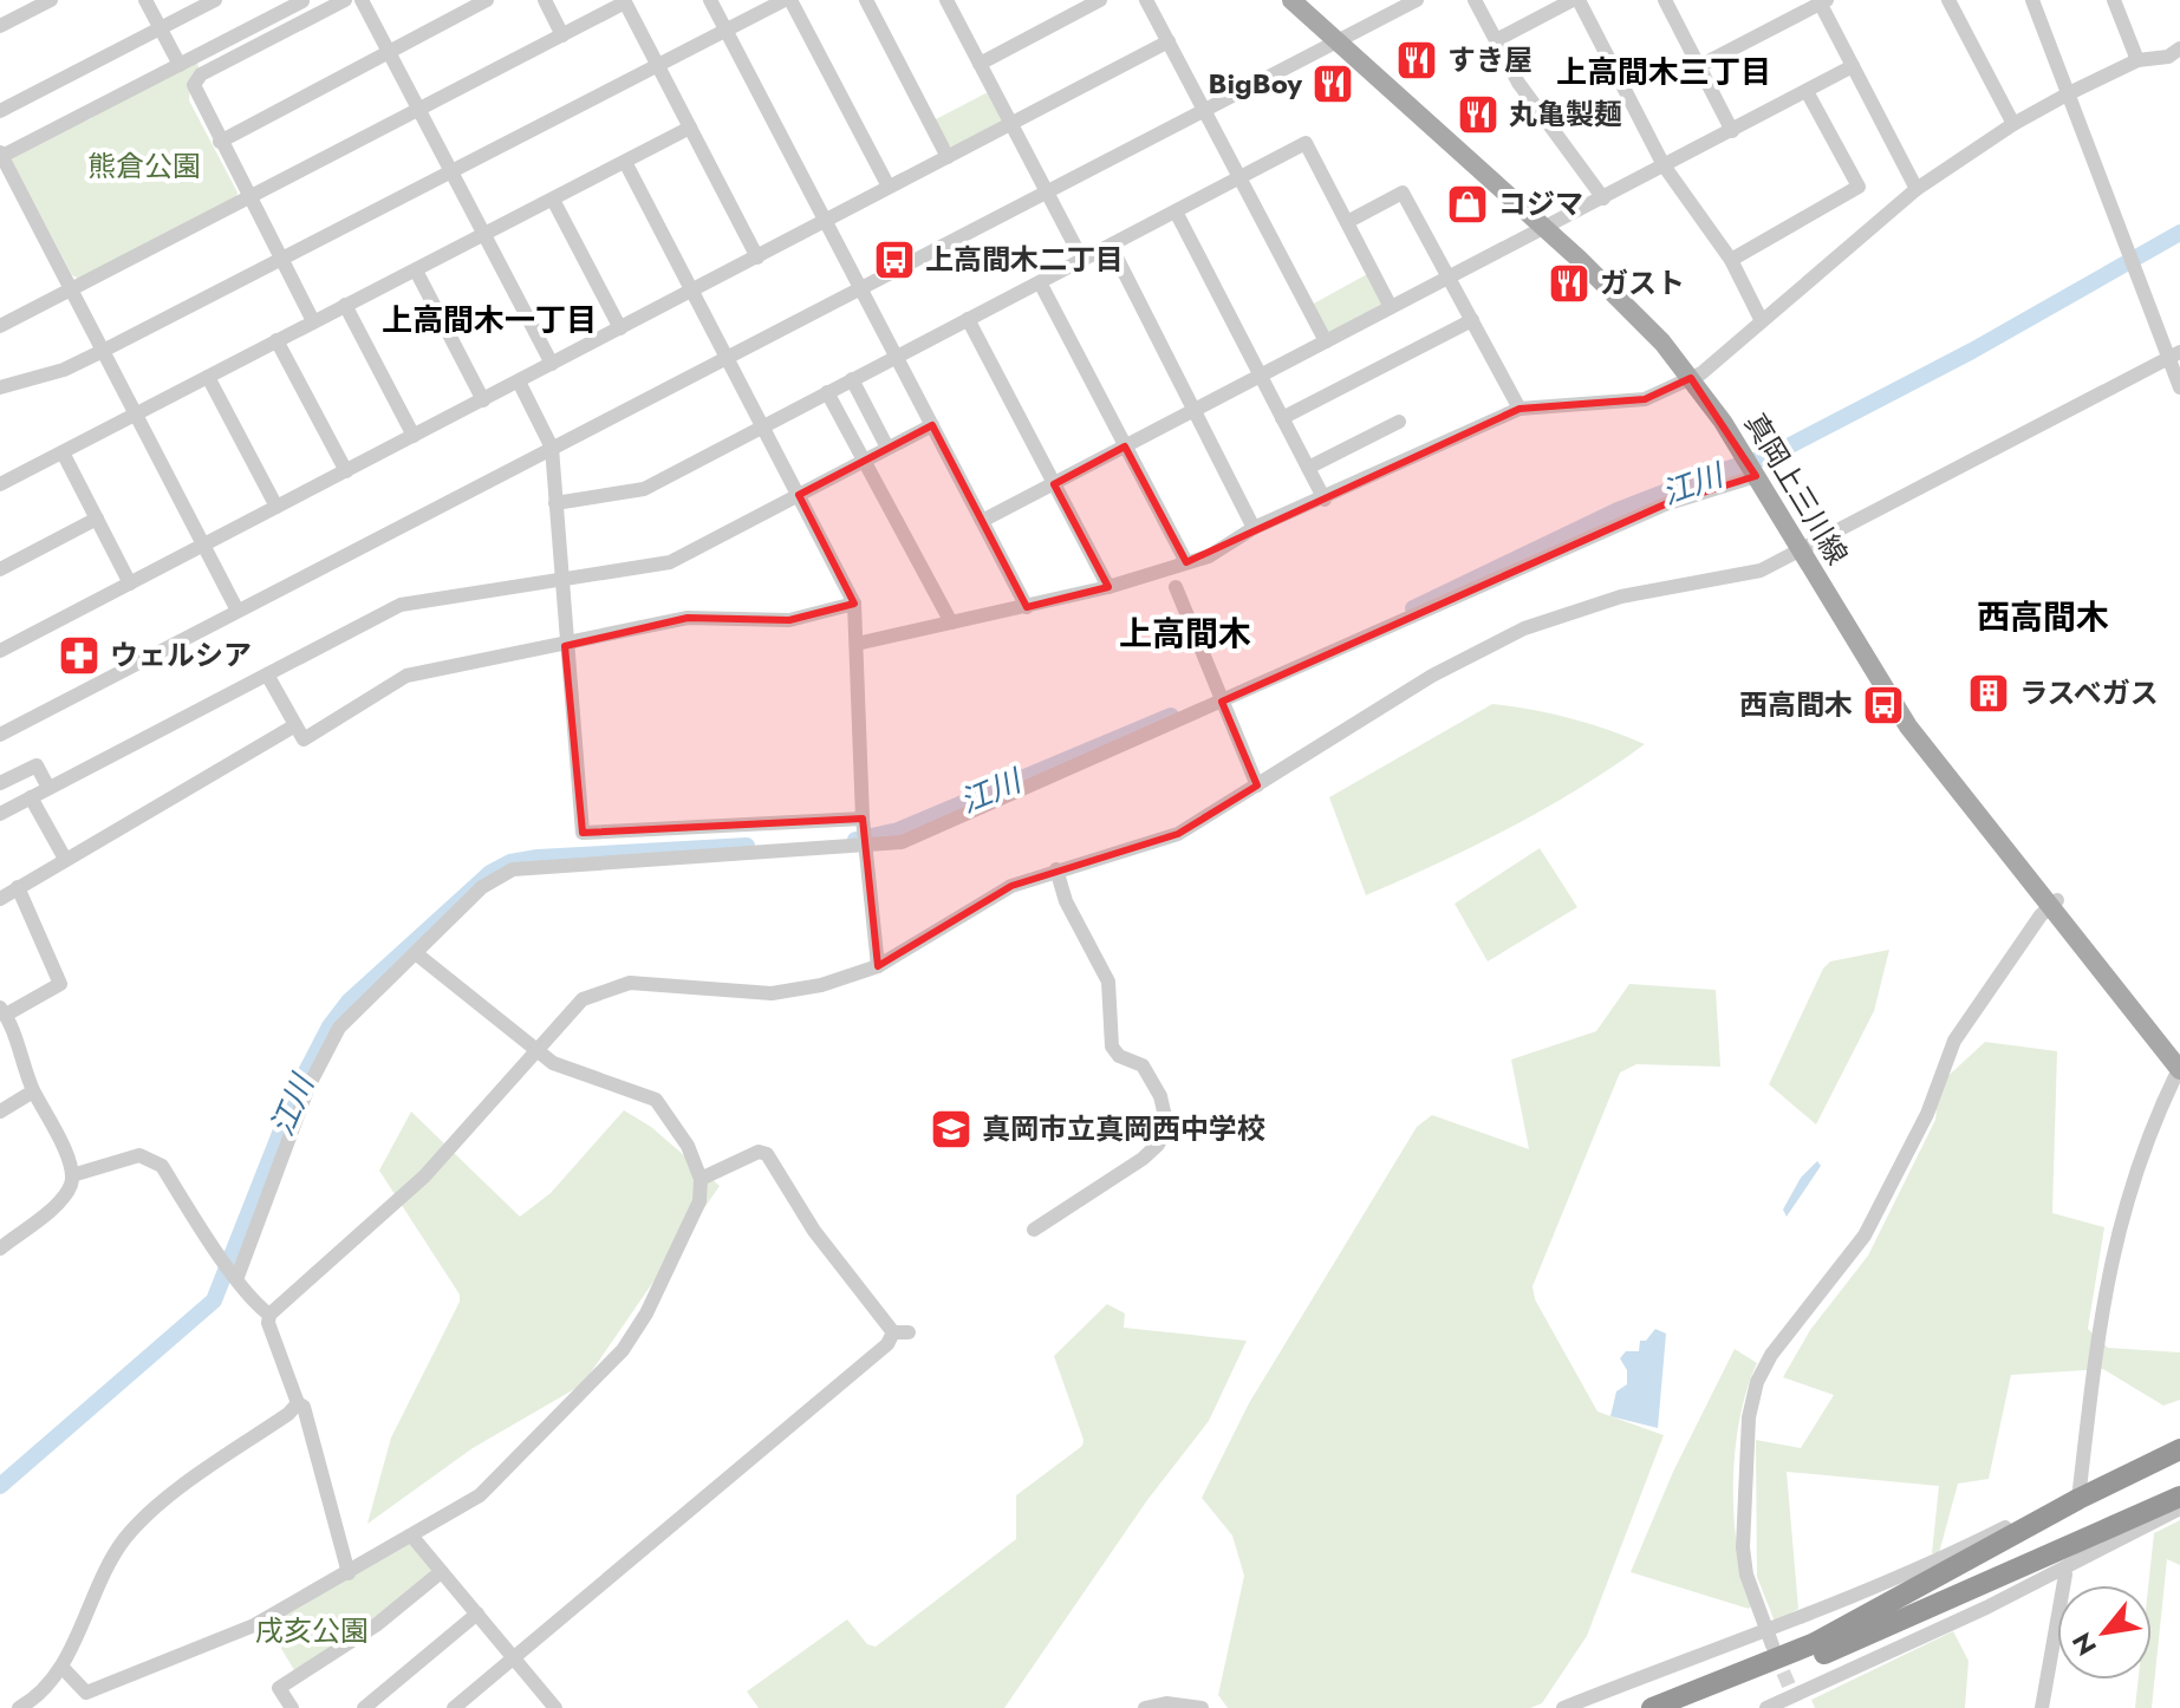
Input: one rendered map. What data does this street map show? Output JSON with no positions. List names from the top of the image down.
{
  "streets": {
    "main road": ["真岡上三川線"]
  },
  "districts": [
    "上高間木三丁目",
    "上高間木一丁目",
    "西高間木",
    "上高間木"
  ],
  "water": ["江川"],
  "parks": ["熊倉公園", "戌亥公園"],
  "places": {
    "restaurant": [
      "すき屋",
      "BigBoy",
      "丸亀製麺",
      "ガスト"
    ],
    "shop": ["コジマ"],
    "bus stop": ["上高間木二丁目", "西高間木"],
    "pharmacy": ["ウェルシア"],
    "building": ["ラスベガス"],
    "school or university": ["真岡市立真岡西中学校"]
  },
  "north": "bottom left"
}
